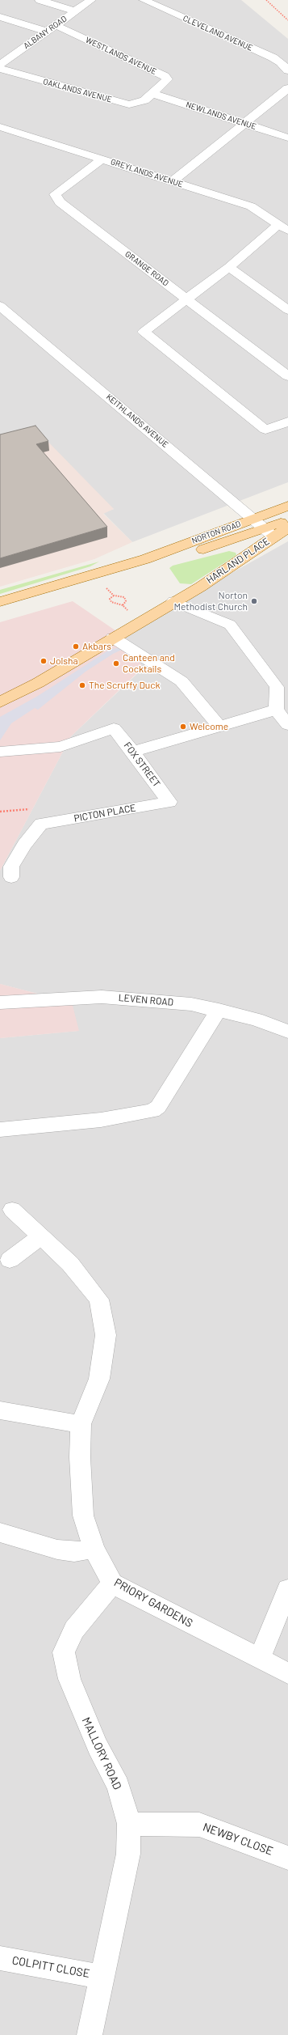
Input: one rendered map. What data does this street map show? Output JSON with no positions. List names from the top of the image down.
{
  "streets": {
    "main road": ["NORTON ROAD", "HARLAND PLACE"],
    "street": [
      "ALBANY ROAD",
      "CLEVELAND AVENUE",
      "WESTLANDS AVENUE",
      "OAKLANDS AVENUE",
      "NEWLANDS AVENUE",
      "GREYLANDS AVENUE",
      "GRANGE ROAD",
      "KEITHLANDS AVENUE",
      "FOX STREET",
      "PICTON PLACE",
      "LEVEN ROAD",
      "PRIORY GARDENS",
      "MALLORY ROAD",
      "NEWBY CLOSE",
      "COLPITT CLOSE"
    ]
  },
  "crossings": [
    ["ALBANY ROAD", "WESTLANDS AVENUE"],
    ["WESTLANDS AVENUE", "OAKLANDS AVENUE"],
    ["WESTLANDS AVENUE", "NEWLANDS AVENUE"],
    ["OAKLANDS AVENUE", "NEWLANDS AVENUE"],
    ["GREYLANDS AVENUE", "GRANGE ROAD"],
    ["KEITHLANDS AVENUE", "NORTON ROAD"],
    ["KEITHLANDS AVENUE", "HARLAND PLACE"],
    ["NORTON ROAD", "HARLAND PLACE"],
    ["FOX STREET", "PICTON PLACE"],
    ["PRIORY GARDENS", "MALLORY ROAD"],
    ["MALLORY ROAD", "NEWBY CLOSE"],
    ["MALLORY ROAD", "COLPITT CLOSE"]
  ],
  "places": [
    "Norton Methodist Church",
    "Akbars",
    "Jolsha",
    "Canteen and Cocktails",
    "The Scruffy Duck",
    "Welcome"
  ]
}
